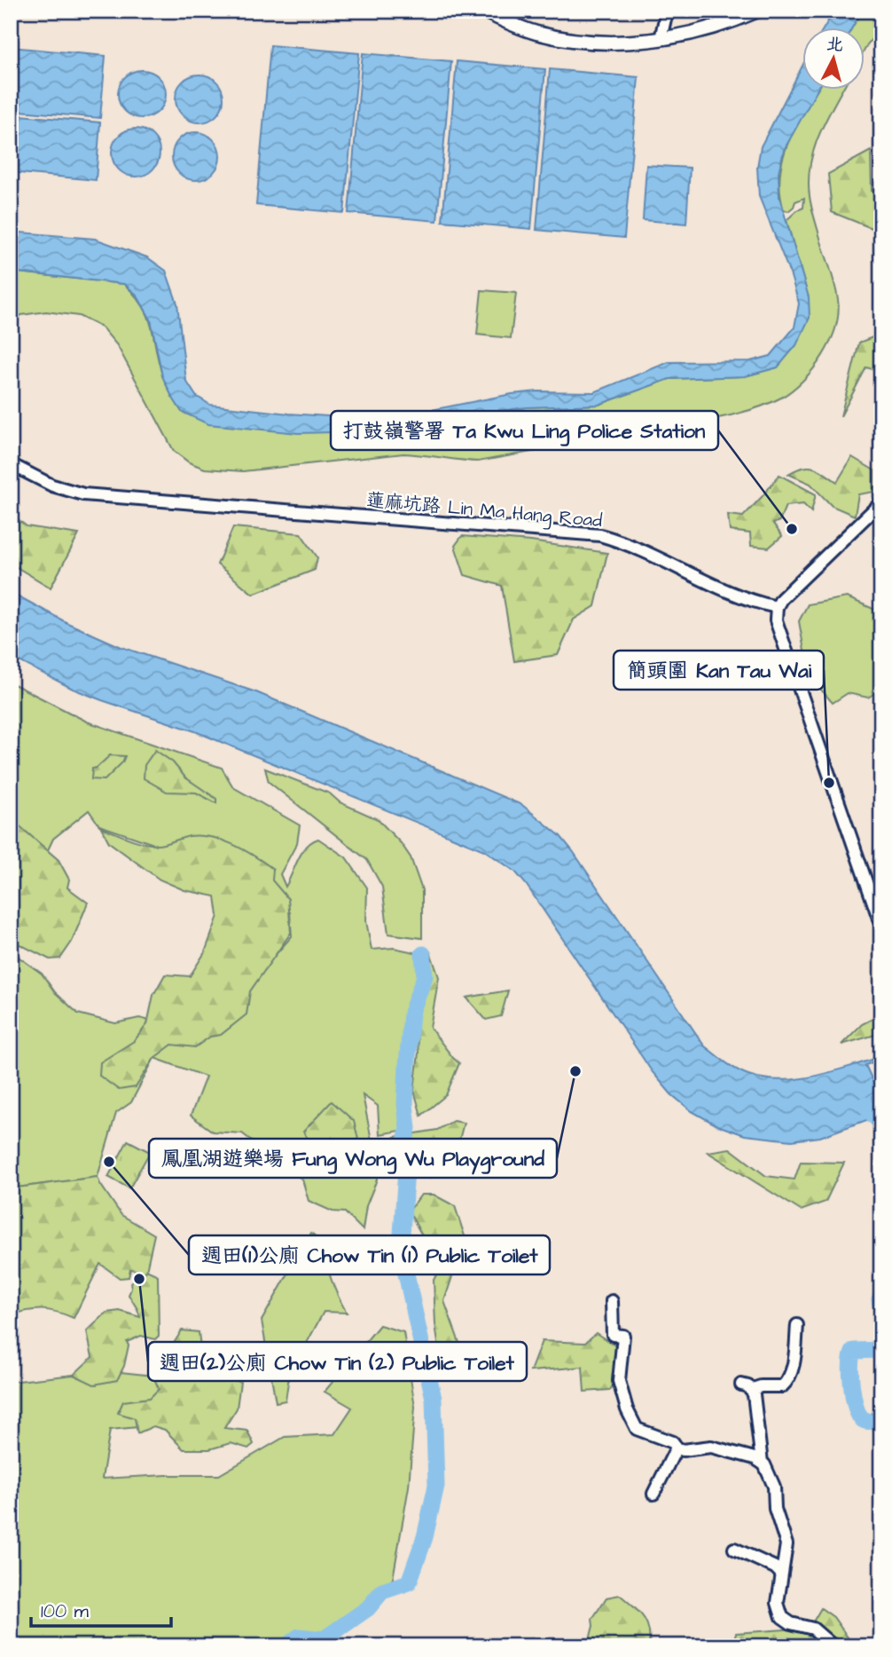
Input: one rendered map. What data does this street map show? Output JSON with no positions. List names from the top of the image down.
{
  "streets": {
    "street": ["蓮麻坑路 Lin Ma Hang Road"]
  },
  "places": [
    "打鼓嶺警署 Ta Kwu Ling Police Station",
    "簡頭圍 Kan Tau Wai",
    "鳳凰湖遊樂場 Fung Wong Wu Playground",
    "週田(1)公廁 Chow Tin (1) Public Toilet",
    "週田(2)公廁 Chow Tin (2) Public Toilet"
  ],
  "scale_bar": "100 m",
  "north": "top"
}
